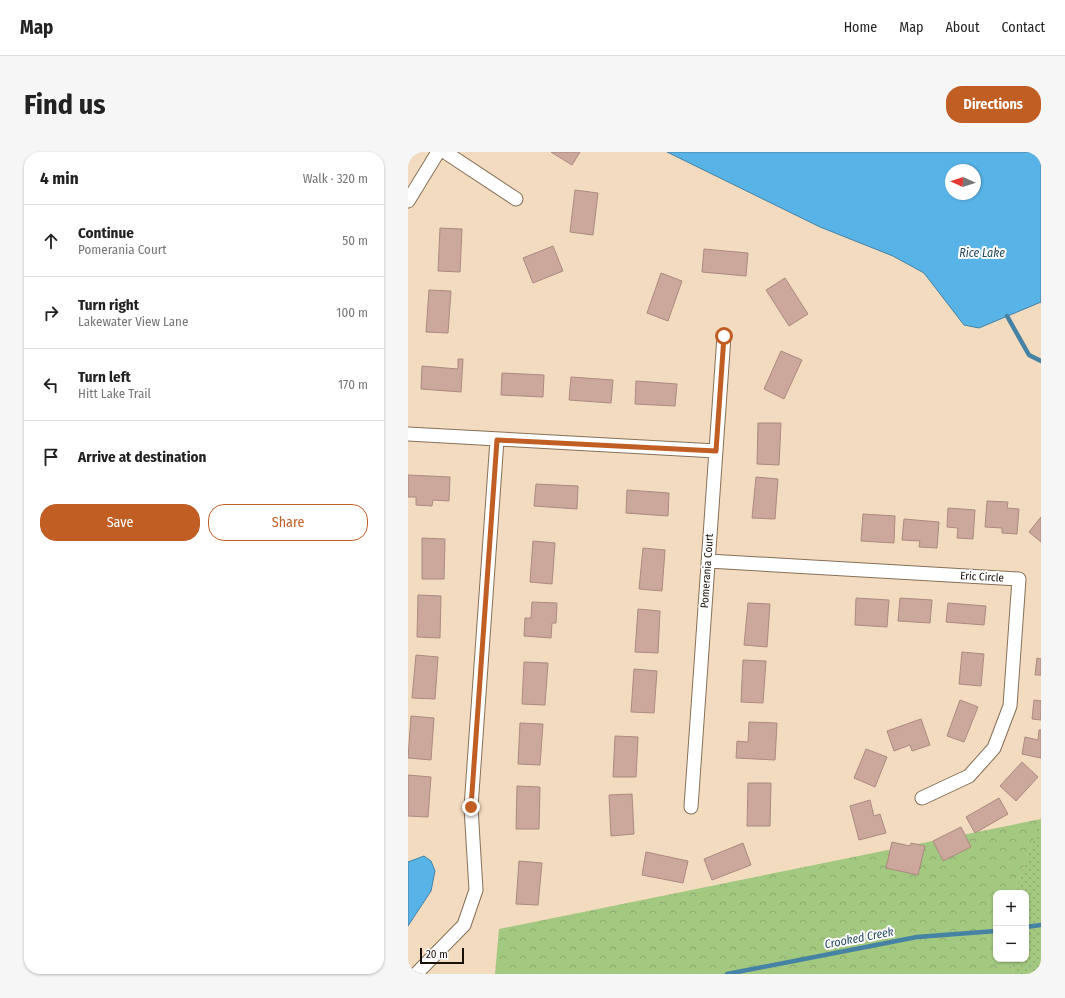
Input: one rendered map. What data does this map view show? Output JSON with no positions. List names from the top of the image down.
{
  "streets": {
    "street": ["Pomerania Court", "Eric Circle"]
  },
  "crossings": [
    ["Pomerania Court", "Eric Circle"]
  ],
  "water": ["Rice Lake", "Crooked Creek"],
  "scale_bar": "20 m",
  "north": "left",
  "page": {
    "header": "Map",
    "nav": [
      "Home",
      "Map",
      "About",
      "Contact"
    ],
    "buttons": [
      "Directions",
      ["Save", "Share"]
    ],
    "title": "Find us",
    "heading": ["4 min", "Walk · 320 m"],
    "list": [
      ["Continue", "Pomerania Court", "50 m"],
      ["Turn right", "Lakewater View Lane", "100 m"],
      ["Turn left", "Hitt Lake Trail", "170 m"],
      "Arrive at destination"
    ],
    "map_buttons": ["+", "−"],
    "scale": "20 m"
  }
}
